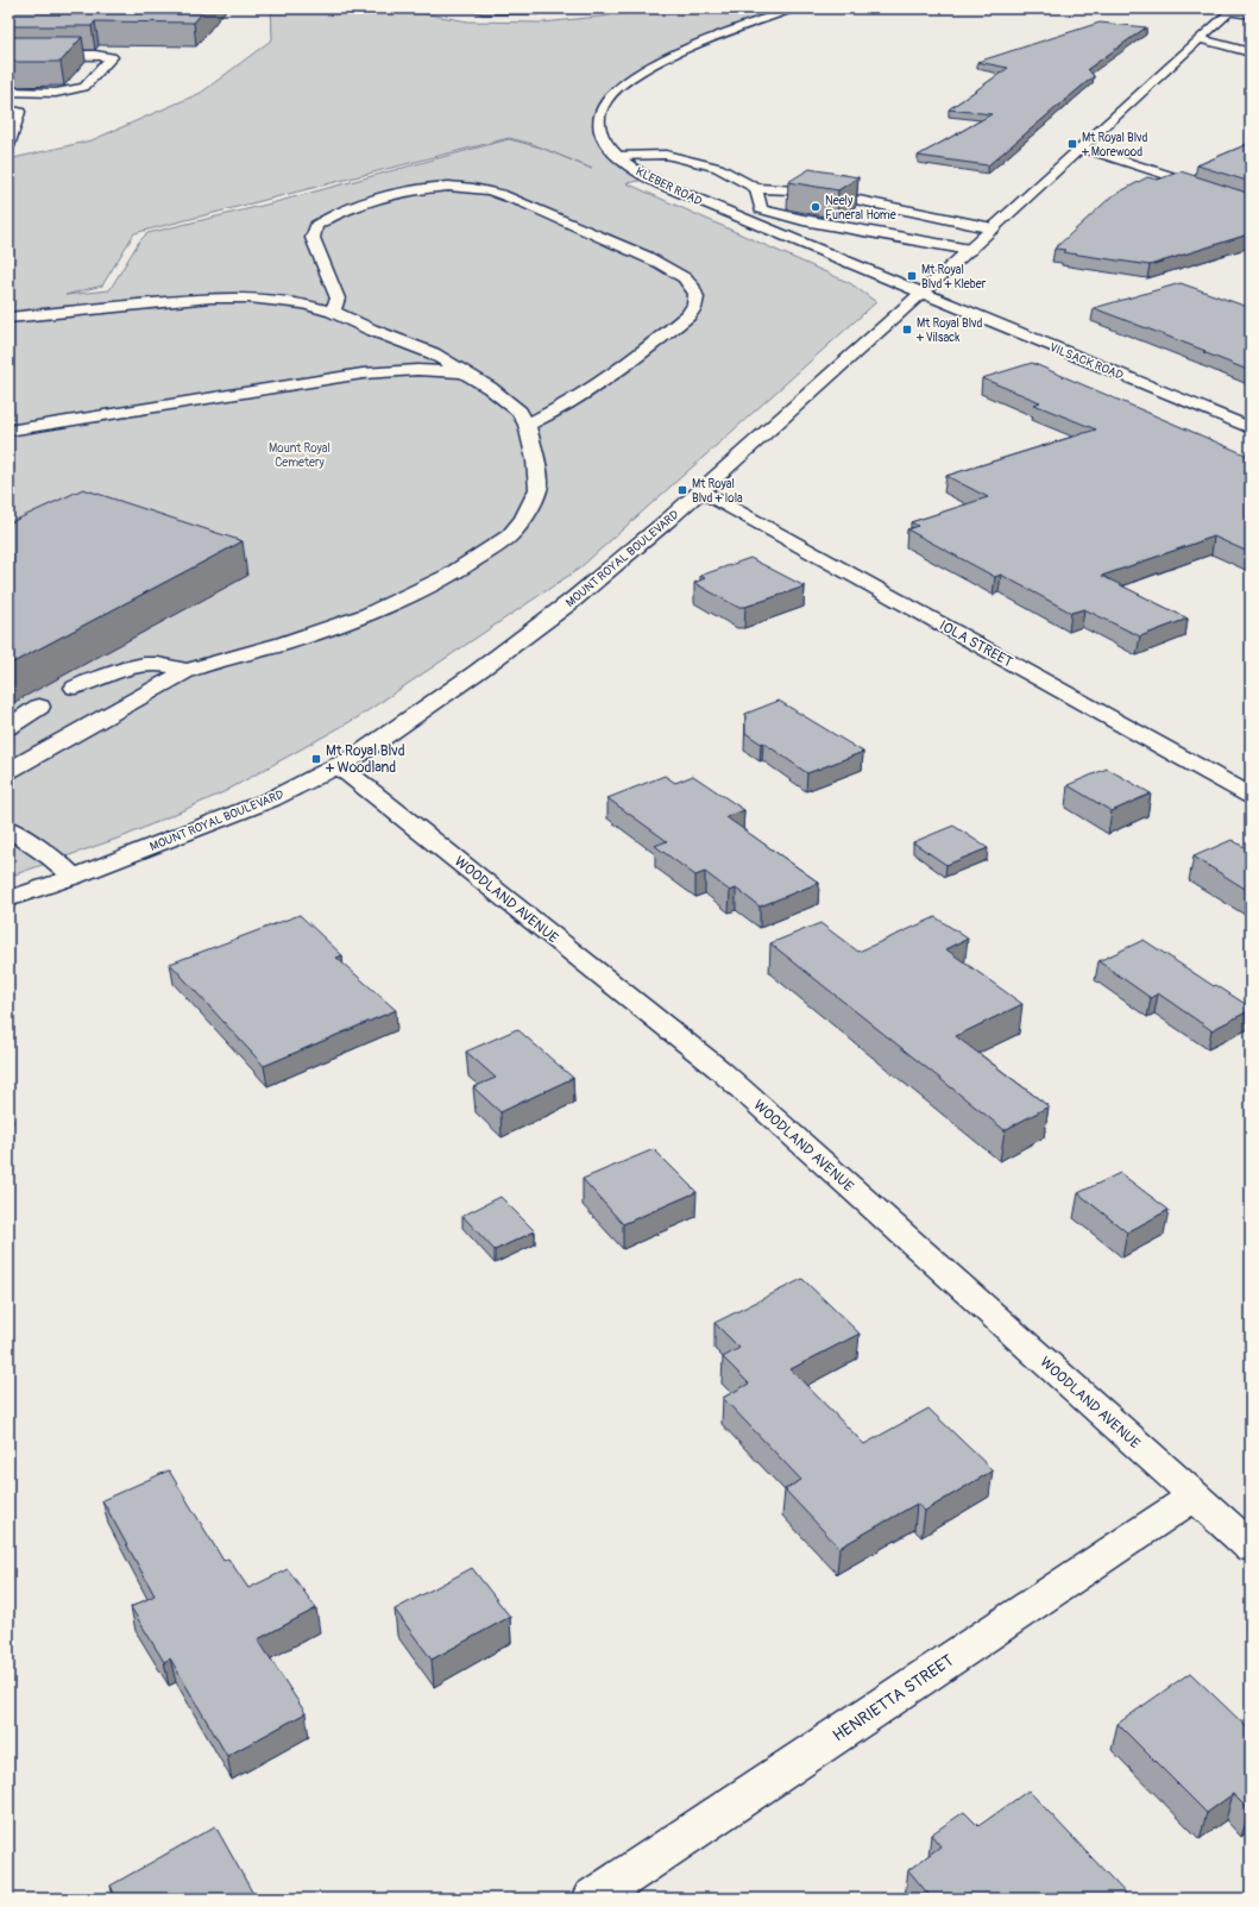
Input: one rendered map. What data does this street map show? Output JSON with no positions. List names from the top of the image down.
{
  "streets": {
    "street": [
      "KLEBER ROAD",
      "VILSACK ROAD",
      "MOUNT ROYAL BOULEVARD",
      "IOLA STREET",
      "WOODLAND AVENUE",
      "HENRIETTA STREET"
    ]
  },
  "crossings": [
    ["KLEBER ROAD", "VILSACK ROAD"],
    ["KLEBER ROAD", "MOUNT ROYAL BOULEVARD"],
    ["VILSACK ROAD", "MOUNT ROYAL BOULEVARD"],
    ["MOUNT ROYAL BOULEVARD", "IOLA STREET"],
    ["MOUNT ROYAL BOULEVARD", "WOODLAND AVENUE"],
    ["WOODLAND AVENUE", "HENRIETTA STREET"]
  ],
  "parks": ["Mount Royal Cemetery"],
  "places": {
    "transit": [
      "Mt Royal Blvd + Morewood",
      "Mt Royal Blvd + Kleber",
      "Mt Royal Blvd + Vilsack",
      "Mt Royal Blvd + Iola",
      "Mt Royal Blvd + Woodland"
    ],
    "other": ["Neely Funeral Home"]
  }
}
